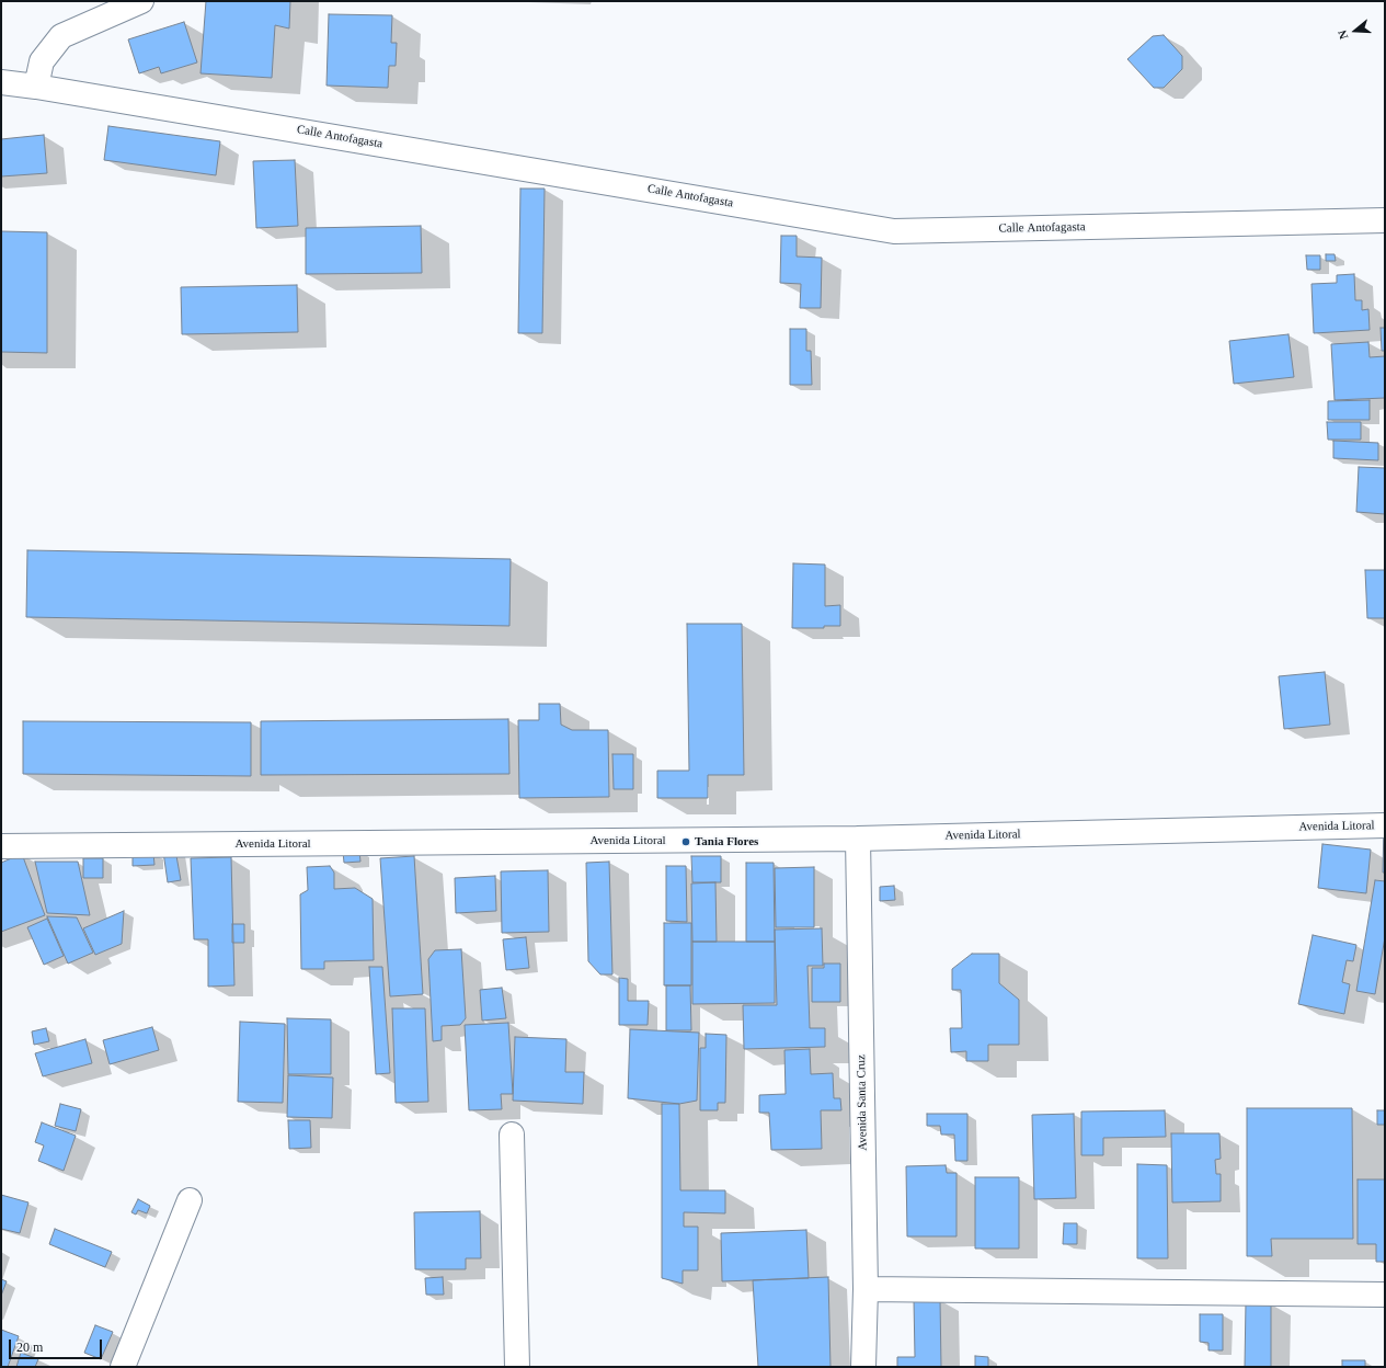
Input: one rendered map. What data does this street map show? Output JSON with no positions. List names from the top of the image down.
{
  "streets": {
    "street": ["Calle Antofagasta", "Avenida Litoral", "Avenida Santa Cruz"]
  },
  "crossings": [
    ["Avenida Litoral", "Avenida Santa Cruz"]
  ],
  "places": ["Tania Flores"],
  "scale_bar": "20 m",
  "north": "left"
}
